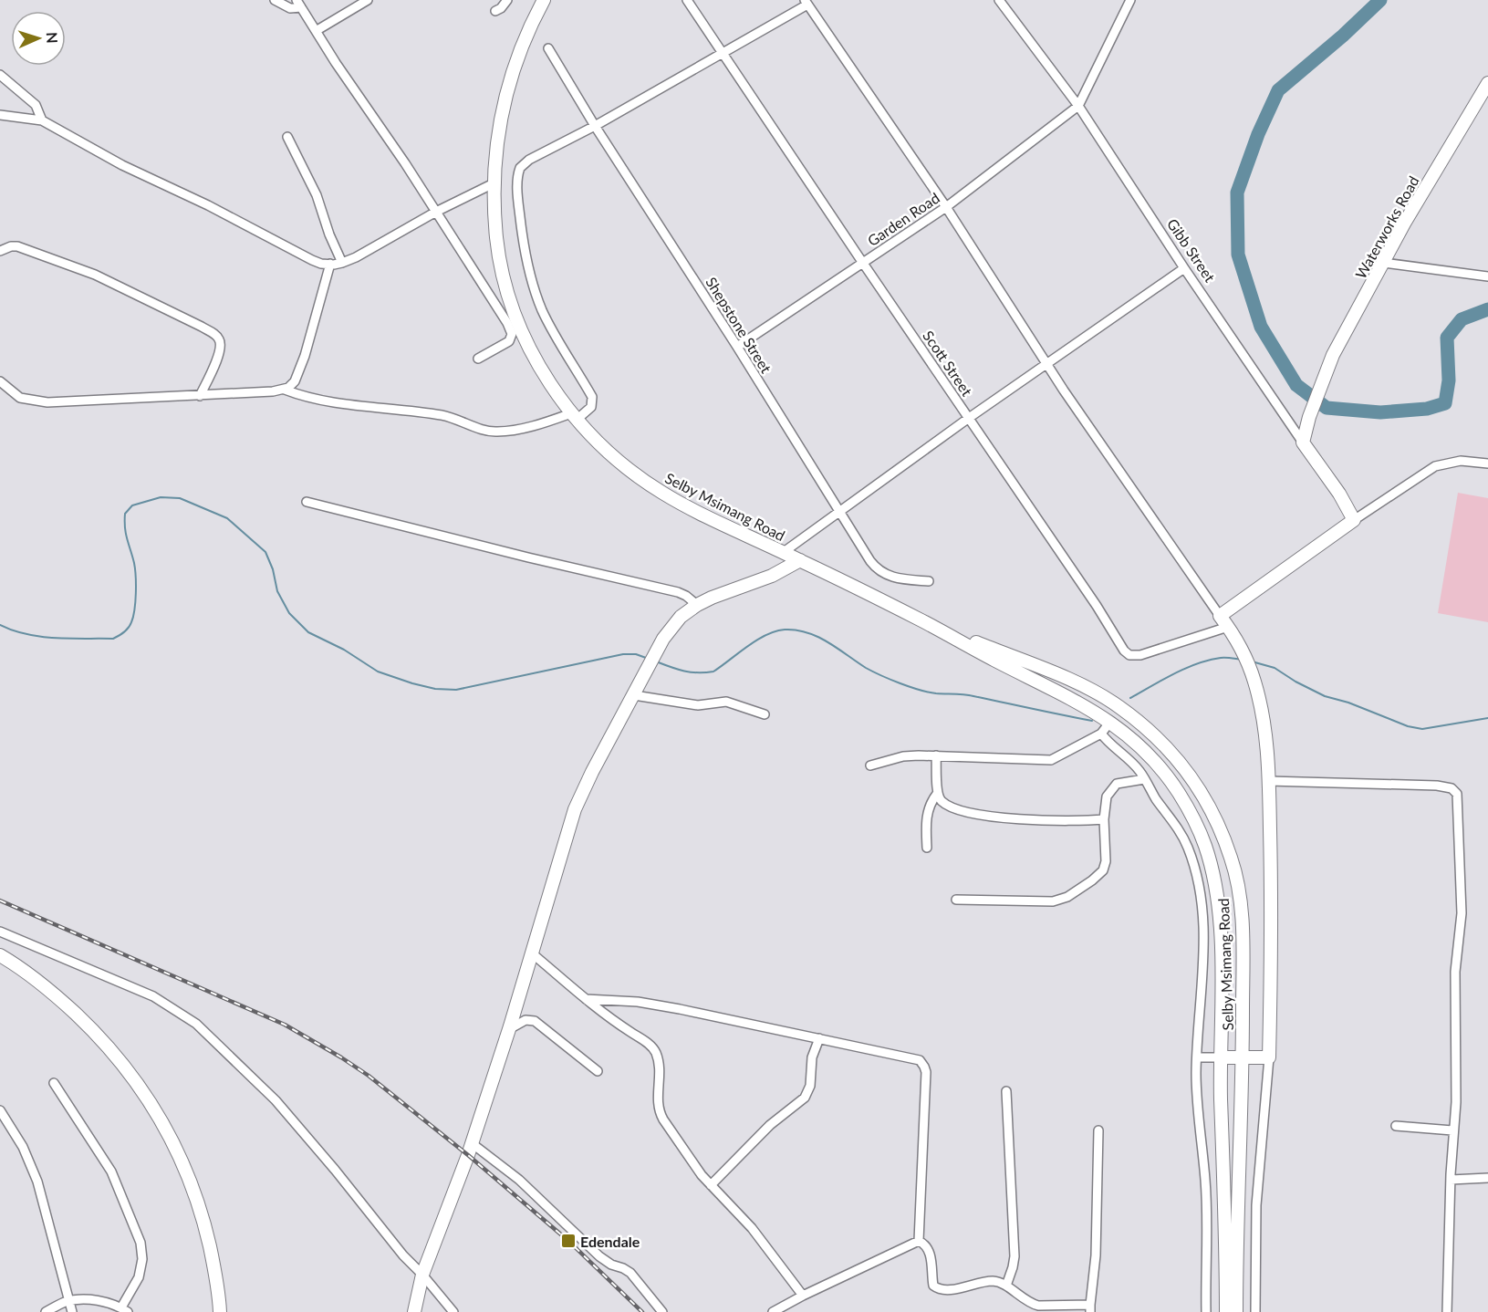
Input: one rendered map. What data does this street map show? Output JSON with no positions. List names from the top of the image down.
{
  "streets": {
    "main road": ["Waterworks Road", "Gibb Street", "Selby Msimang Road"],
    "street": ["Garden Road", "Shepstone Street", "Scott Street"]
  },
  "crossings": [
    ["Garden Road", "Gibb Street"],
    ["Garden Road", "Shepstone Street"],
    ["Garden Road", "Scott Street"],
    ["Waterworks Road", "Gibb Street"]
  ],
  "places": {
    "transit": ["Edendale"]
  },
  "north": "right"
}
